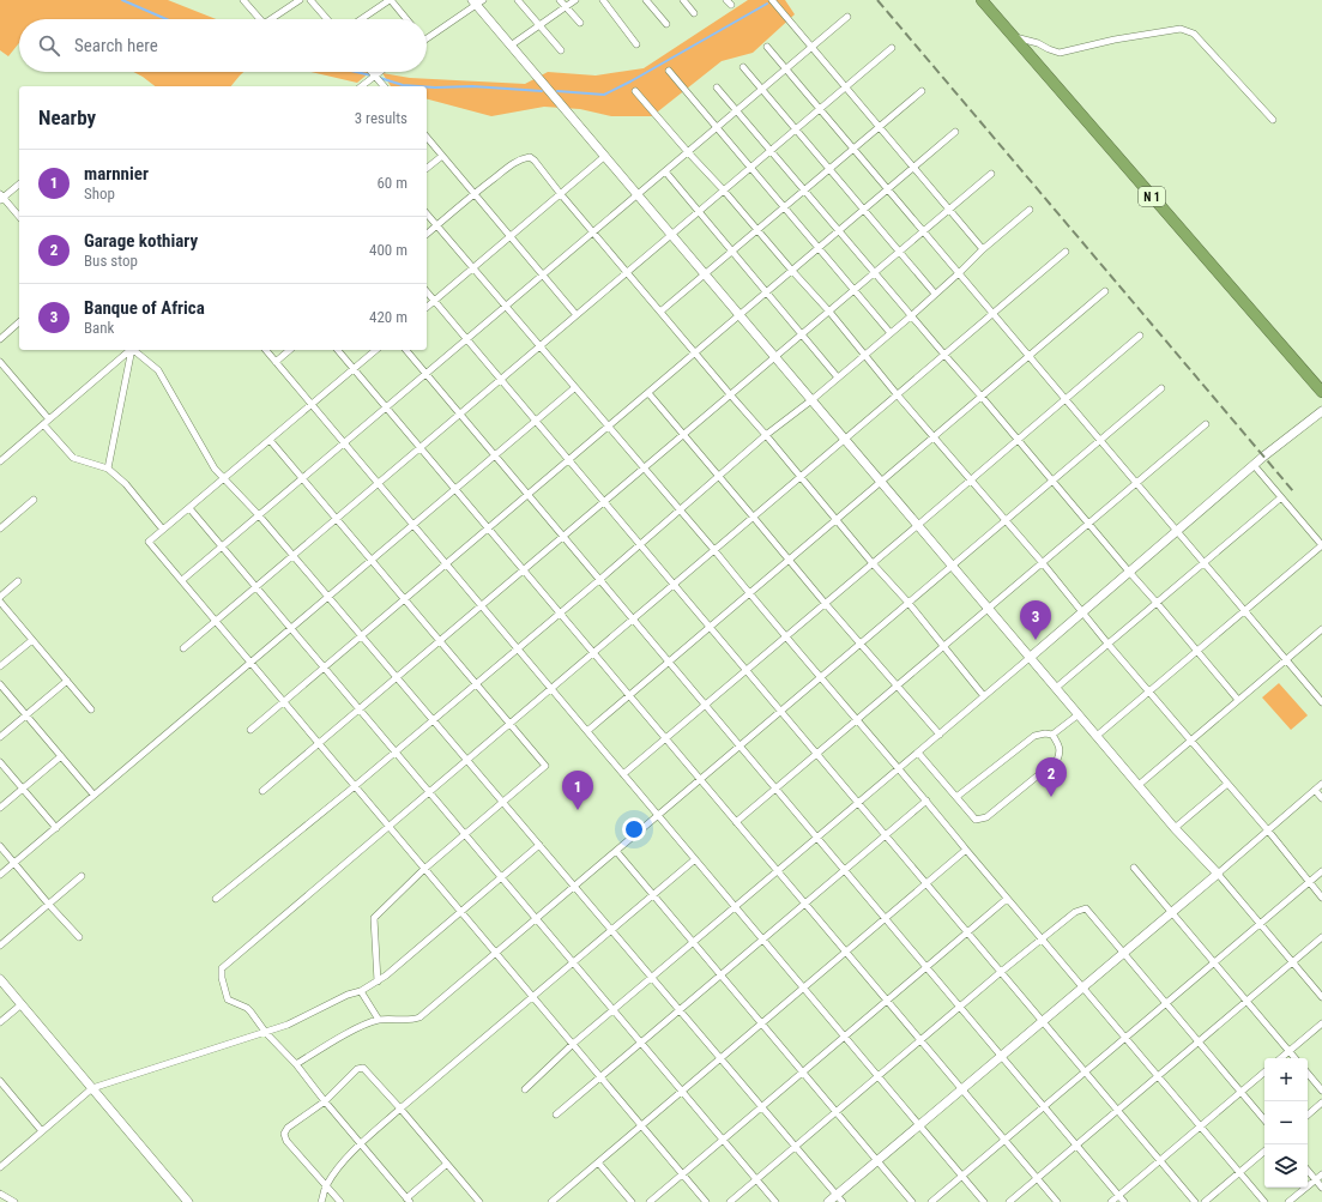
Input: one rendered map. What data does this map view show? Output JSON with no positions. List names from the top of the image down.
{
  "streets": {
    "highway": ["N 1"]
  },
  "page": {
    "search": "Search here",
    "heading": ["Nearby", "3 results"],
    "list": [
      {
        "mark": "1",
        "name": "marnnier",
        "note": "Shop",
        "value": "60 m"
      },
      {
        "mark": "2",
        "name": "Garage kothiary",
        "note": "Bus stop",
        "value": "400 m"
      },
      {
        "mark": "3",
        "name": "Banque of Africa",
        "note": "Bank",
        "value": "420 m"
      }
    ],
    "pins": ["3", "2", "1"],
    "map_buttons": ["+", "−"]
  }
}
